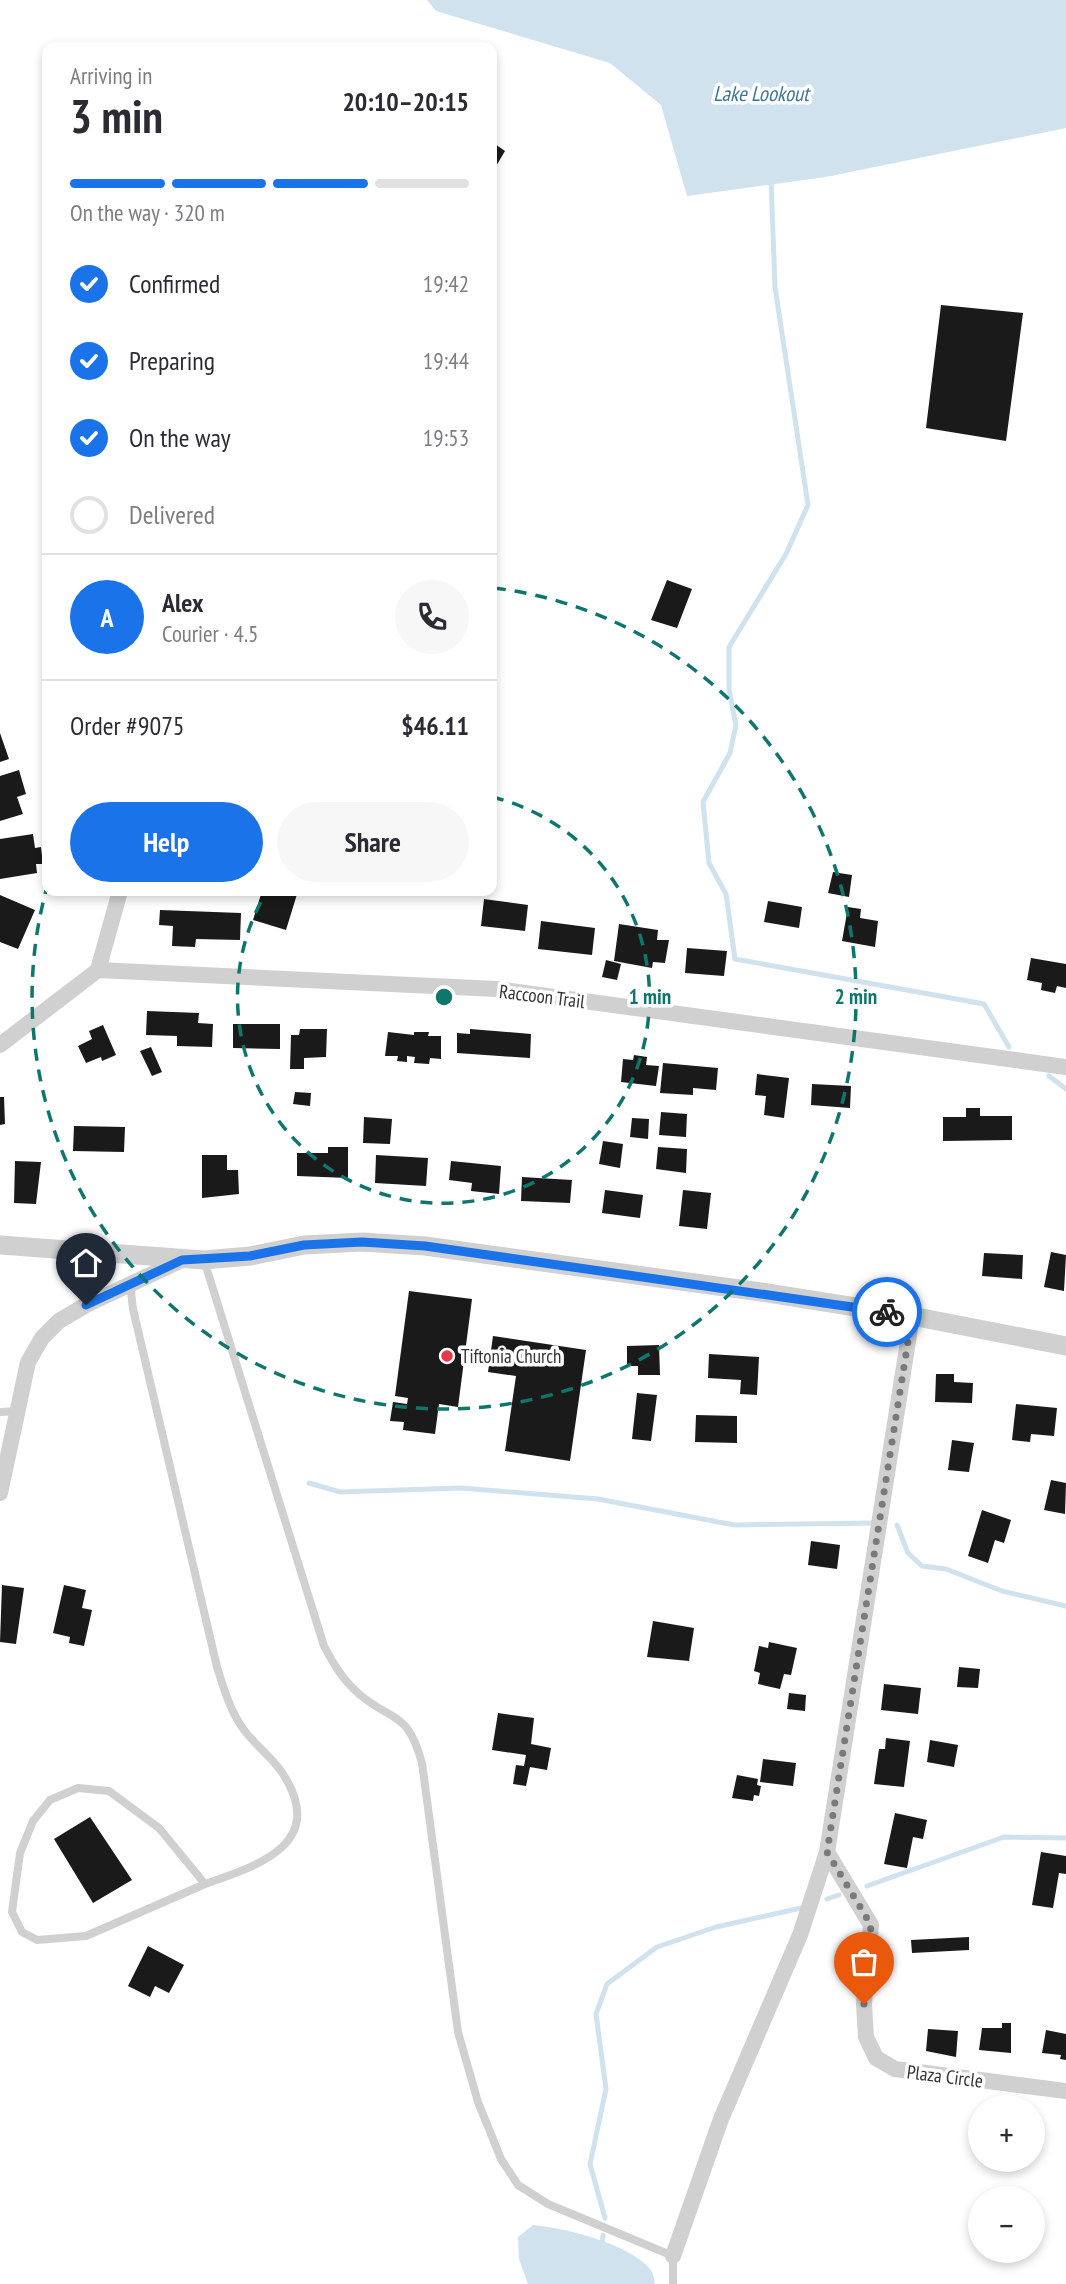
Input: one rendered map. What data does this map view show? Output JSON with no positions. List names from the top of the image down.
{
  "streets": {
    "street": ["Raccoon Trail", "Plaza Circle"]
  },
  "water": ["Lake Lookout"],
  "places": ["Tiftonia Church"],
  "page": {
    "heading": ["3 min", "Arriving in", "20:10–20:15"],
    "panel": [
      "Alex",
      "Courier · 4.5",
      "Order #9075",
      "$46.11"
    ],
    "bar": "On the way · 320 m",
    "list": [
      ["Confirmed", "19:42"],
      ["Preparing", "19:44"],
      ["On the way", "19:53"],
      "Delivered"
    ],
    "round": "A",
    "buttons": ["Help", "Share"],
    "map_buttons": ["+", "−"]
  },
  "rings": ["1 min", "2 min"]
}
